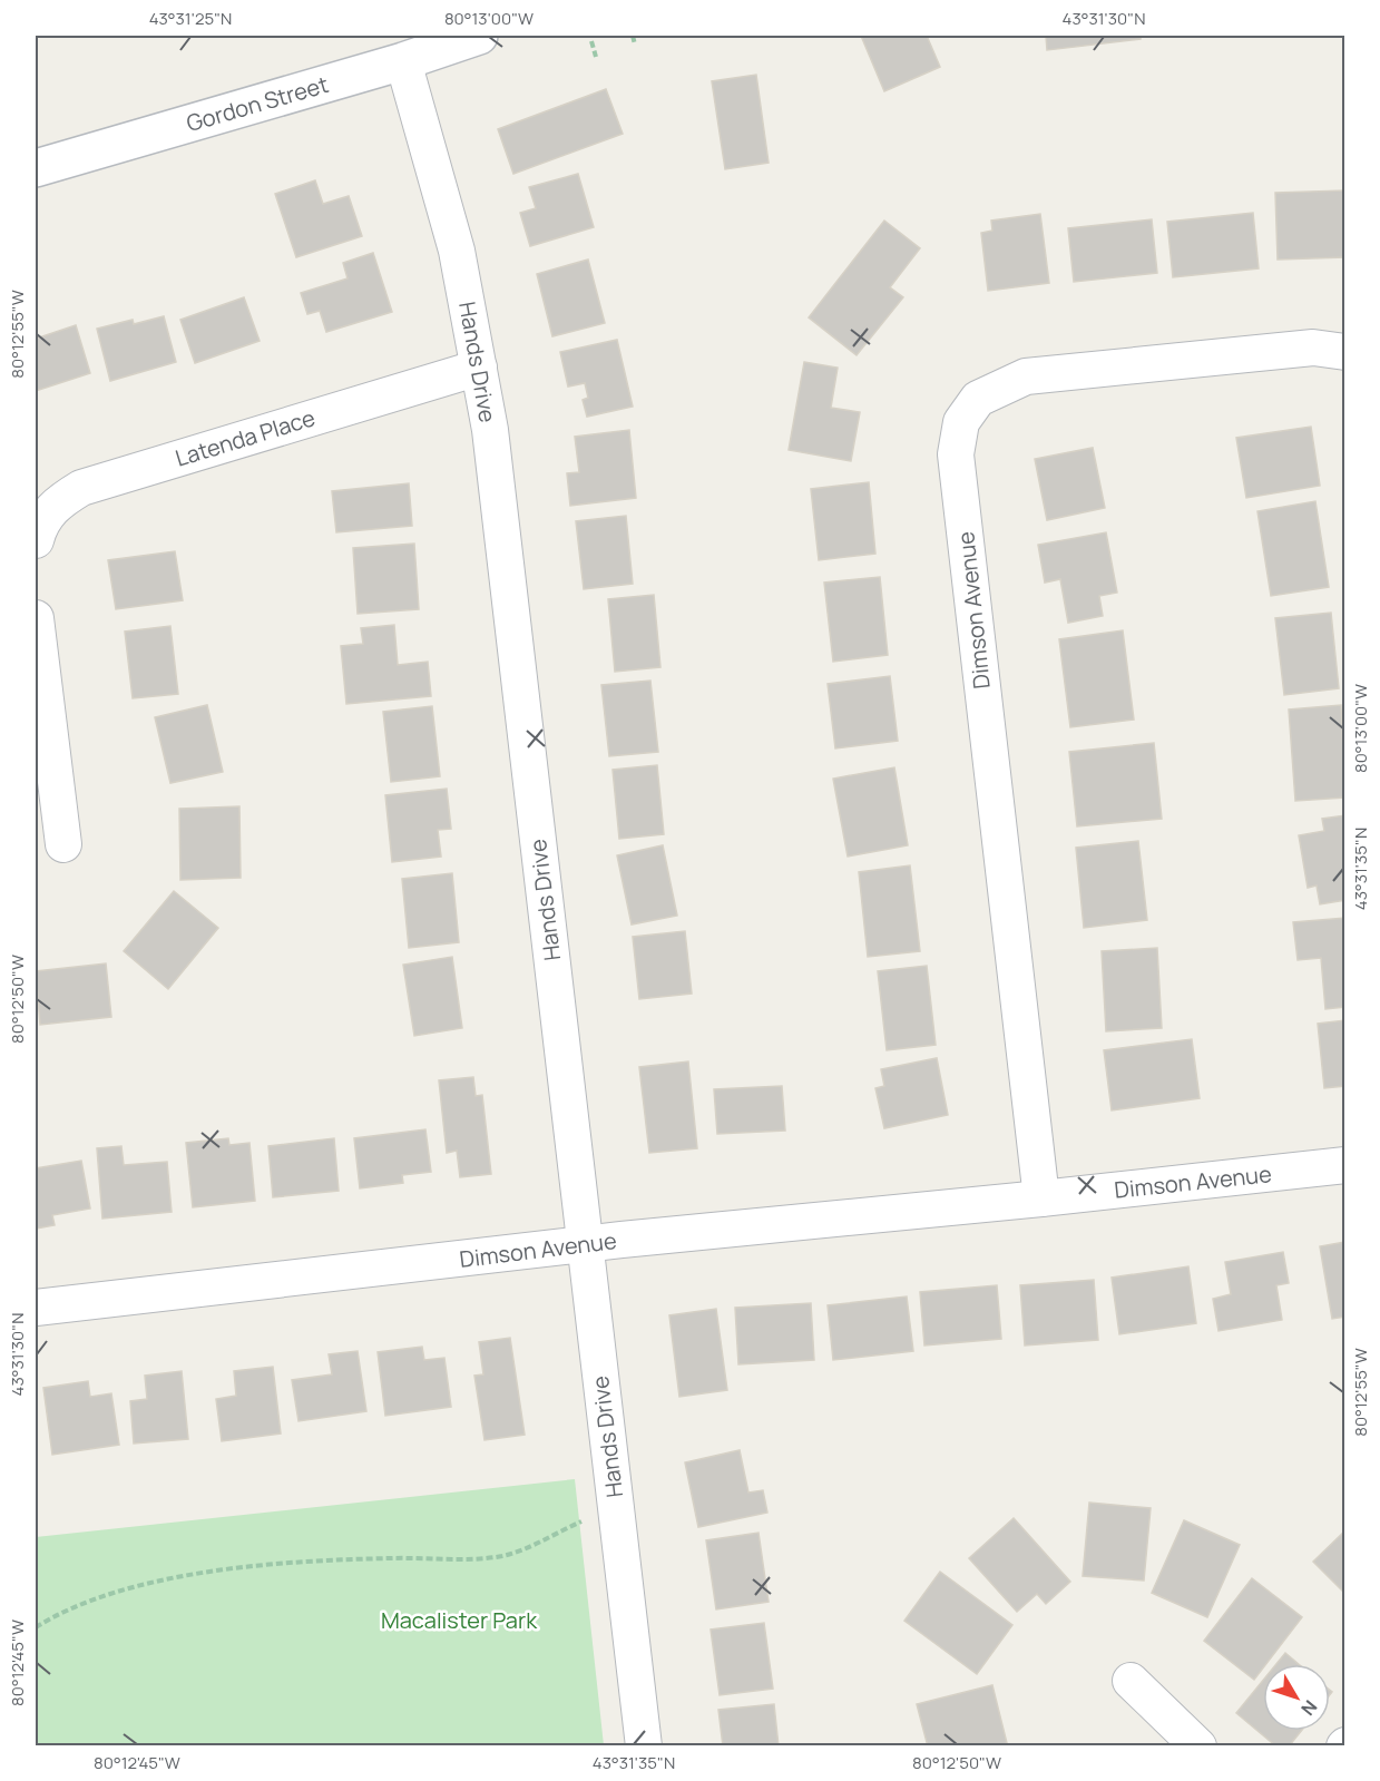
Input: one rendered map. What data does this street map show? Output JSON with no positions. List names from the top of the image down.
{
  "streets": {
    "main road": ["Gordon Street"],
    "street": ["Hands Drive", "Latenda Place", "Dimson Avenue"]
  },
  "crossings": [
    ["Gordon Street", "Hands Drive"],
    ["Hands Drive", "Latenda Place"],
    ["Hands Drive", "Dimson Avenue"]
  ],
  "parks": ["Macalister Park"],
  "north": "bottom right",
  "coordinates": [
    "43°31'25\"N",
    "80°13'00\"W",
    "43°31'30\"N",
    "80°12'55\"W",
    "43°31'35\"N",
    "80°12'50\"W",
    "80°12'45\"W"
  ]
}
